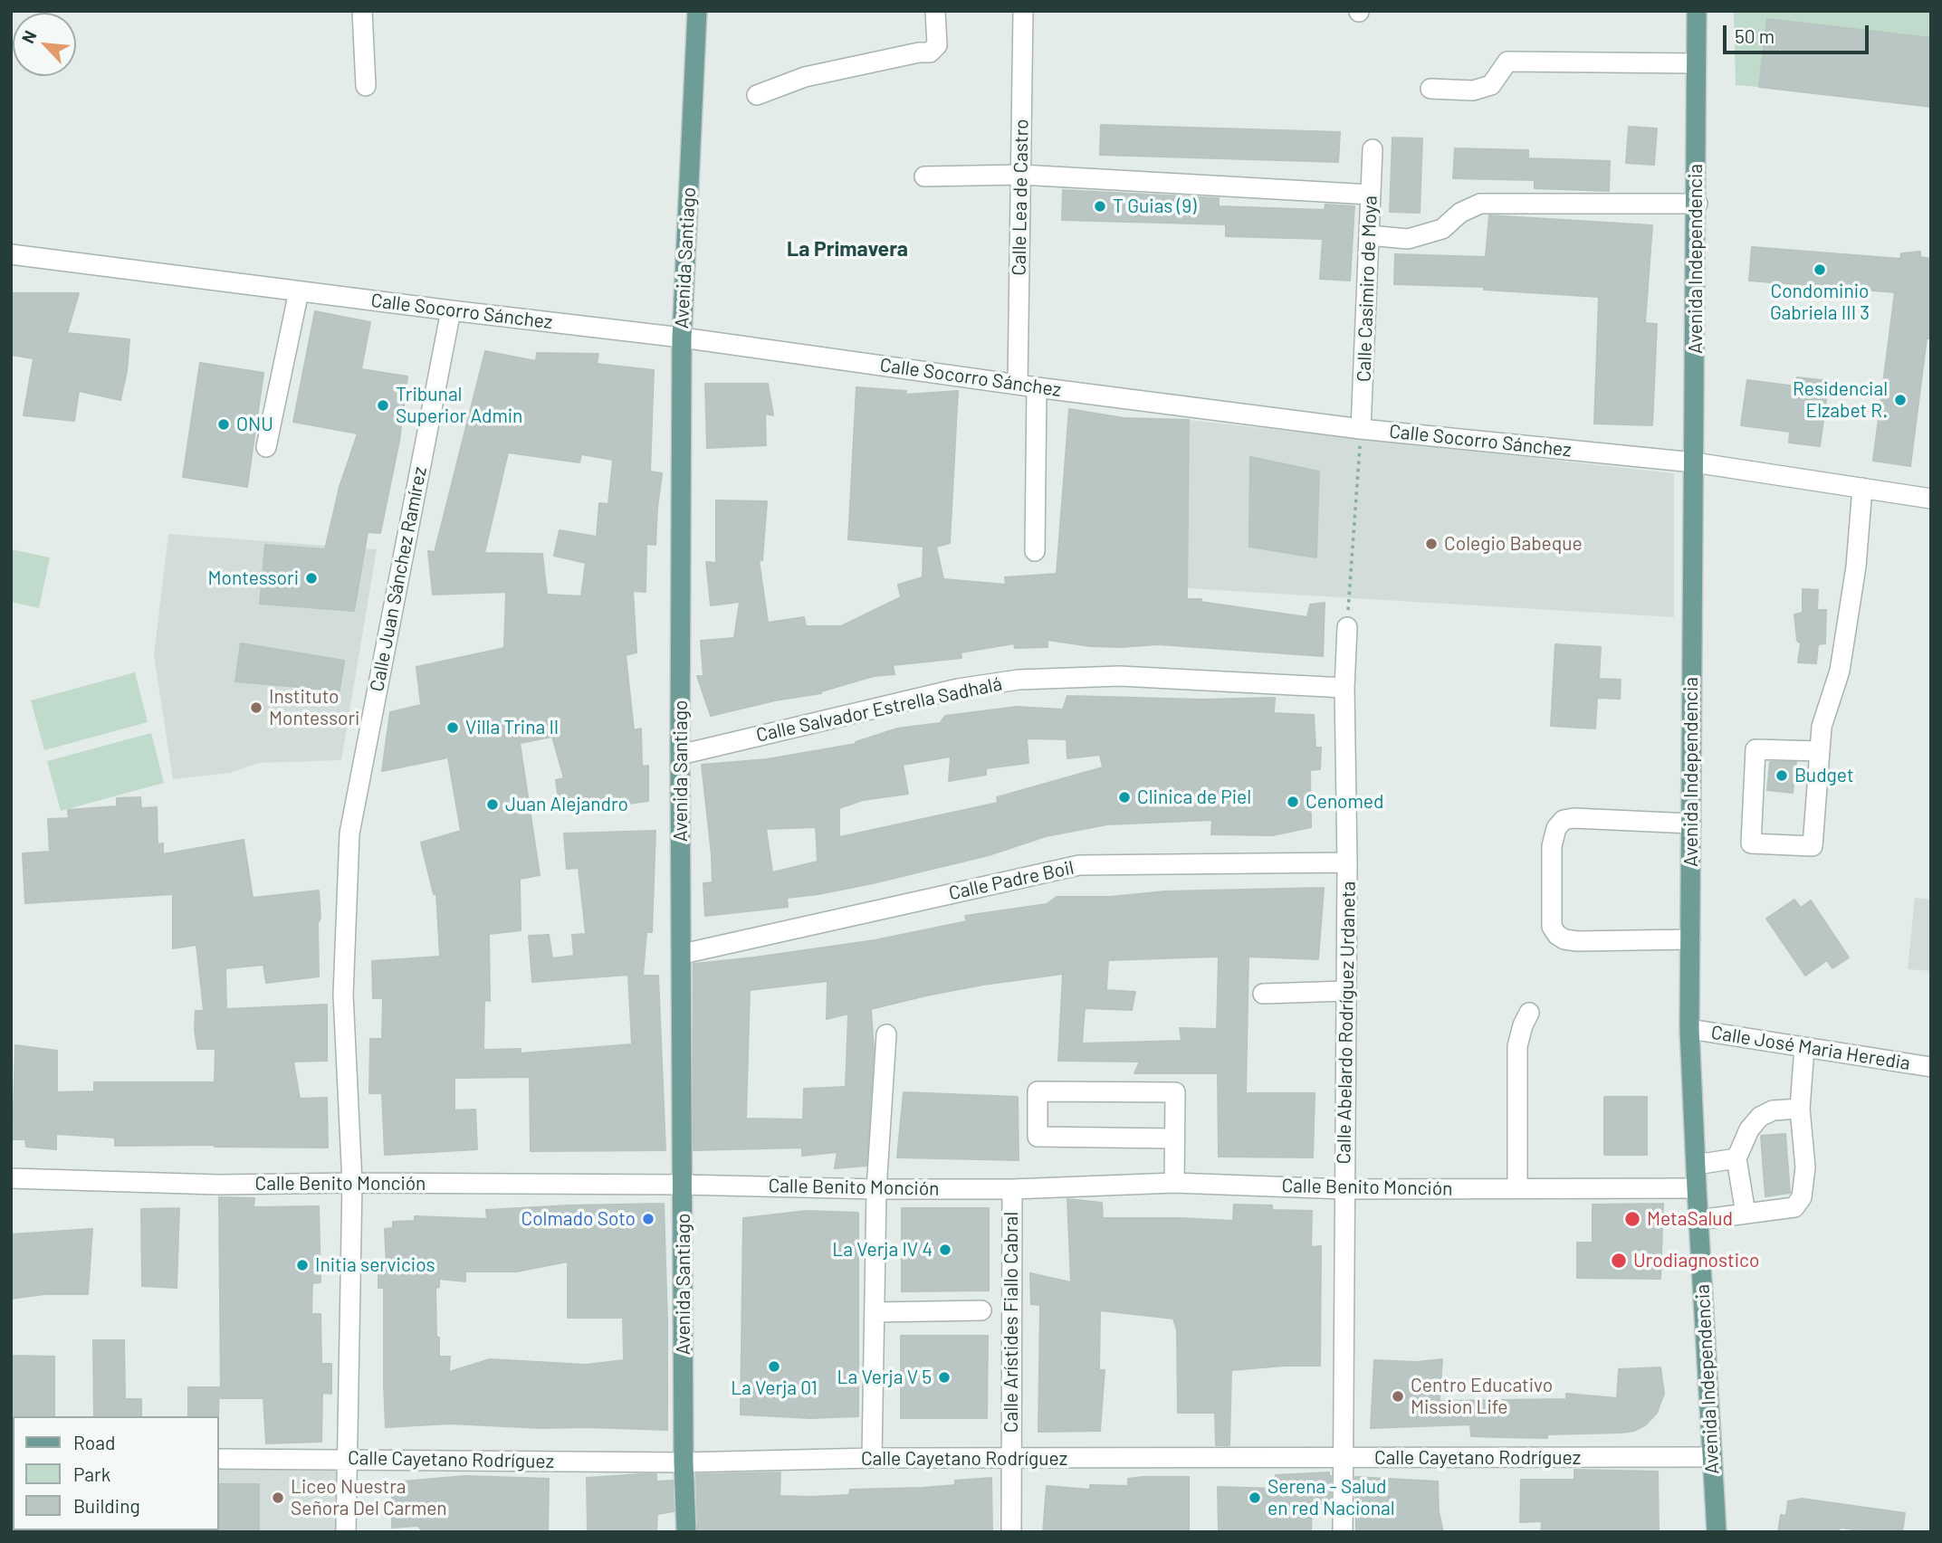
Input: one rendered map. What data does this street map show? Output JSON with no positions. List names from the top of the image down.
{
  "streets": {
    "main road": ["Avenida Santiago", "Avenida Independencia"],
    "street": [
      "Calle Lea de Castro",
      "Calle Casimiro de Moya",
      "Calle Socorro Sánchez",
      "Calle Juan Sánchez Ramírez",
      "Calle Salvador Estrella Sadhalá",
      "Calle Padre Boil",
      "Calle Abelardo Rodríguez Urdaneta",
      "Calle José Maria Heredia",
      "Calle Benito Monción",
      "Calle Arístides Fiallo Cabral",
      "Calle Cayetano Rodríguez"
    ]
  },
  "crossings": [
    ["Calle Lea de Castro", "Calle Socorro Sánchez"],
    ["Avenida Santiago", "Calle Socorro Sánchez"],
    ["Avenida Santiago", "Calle Salvador Estrella Sadhalá"],
    ["Avenida Santiago", "Calle Padre Boil"],
    ["Avenida Santiago", "Calle Benito Monción"],
    ["Avenida Santiago", "Calle Cayetano Rodríguez"],
    ["Avenida Independencia", "Calle Socorro Sánchez"],
    ["Avenida Independencia", "Calle José Maria Heredia"],
    ["Avenida Independencia", "Calle Benito Monción"],
    ["Avenida Independencia", "Calle Cayetano Rodríguez"],
    ["Calle Casimiro de Moya", "Calle Socorro Sánchez"],
    ["Calle Socorro Sánchez", "Calle Juan Sánchez Ramírez"],
    ["Calle Juan Sánchez Ramírez", "Calle Benito Monción"],
    ["Calle Juan Sánchez Ramírez", "Calle Cayetano Rodríguez"],
    ["Calle Salvador Estrella Sadhalá", "Calle Abelardo Rodríguez Urdaneta"],
    ["Calle Padre Boil", "Calle Abelardo Rodríguez Urdaneta"],
    ["Calle Abelardo Rodríguez Urdaneta", "Calle Benito Monción"],
    ["Calle Abelardo Rodríguez Urdaneta", "Calle Cayetano Rodríguez"],
    ["Calle Benito Monción", "Calle Arístides Fiallo Cabral"],
    ["Calle Arístides Fiallo Cabral", "Calle Cayetano Rodríguez"]
  ],
  "districts": ["La Primavera"],
  "places": [
    "T Guias (9)",
    "Condominio Gabriela III 3",
    "Residencial Elzabet R.",
    "Tribunal Superior Admin",
    "ONU",
    "Colegio Babeque",
    "Montessori",
    "Instituto Montessori",
    "Villa Trina II",
    "Budget",
    "Clinica de Piel",
    "Cenomed",
    "Juan Alejandro",
    "Colmado Soto",
    "MetaSalud",
    "La Verja IV 4",
    "Urodiagnostico",
    "Initia servicios",
    "La Verja 01",
    "La Verja V 5",
    "Centro Educativo Mission Life",
    "Liceo Nuestra Señora Del Carmen",
    "Serena - Salud en red Nacional"
  ],
  "legend": ["Road", "Park", "Building"],
  "scale_bar": "50 m",
  "north": "top left"
}
